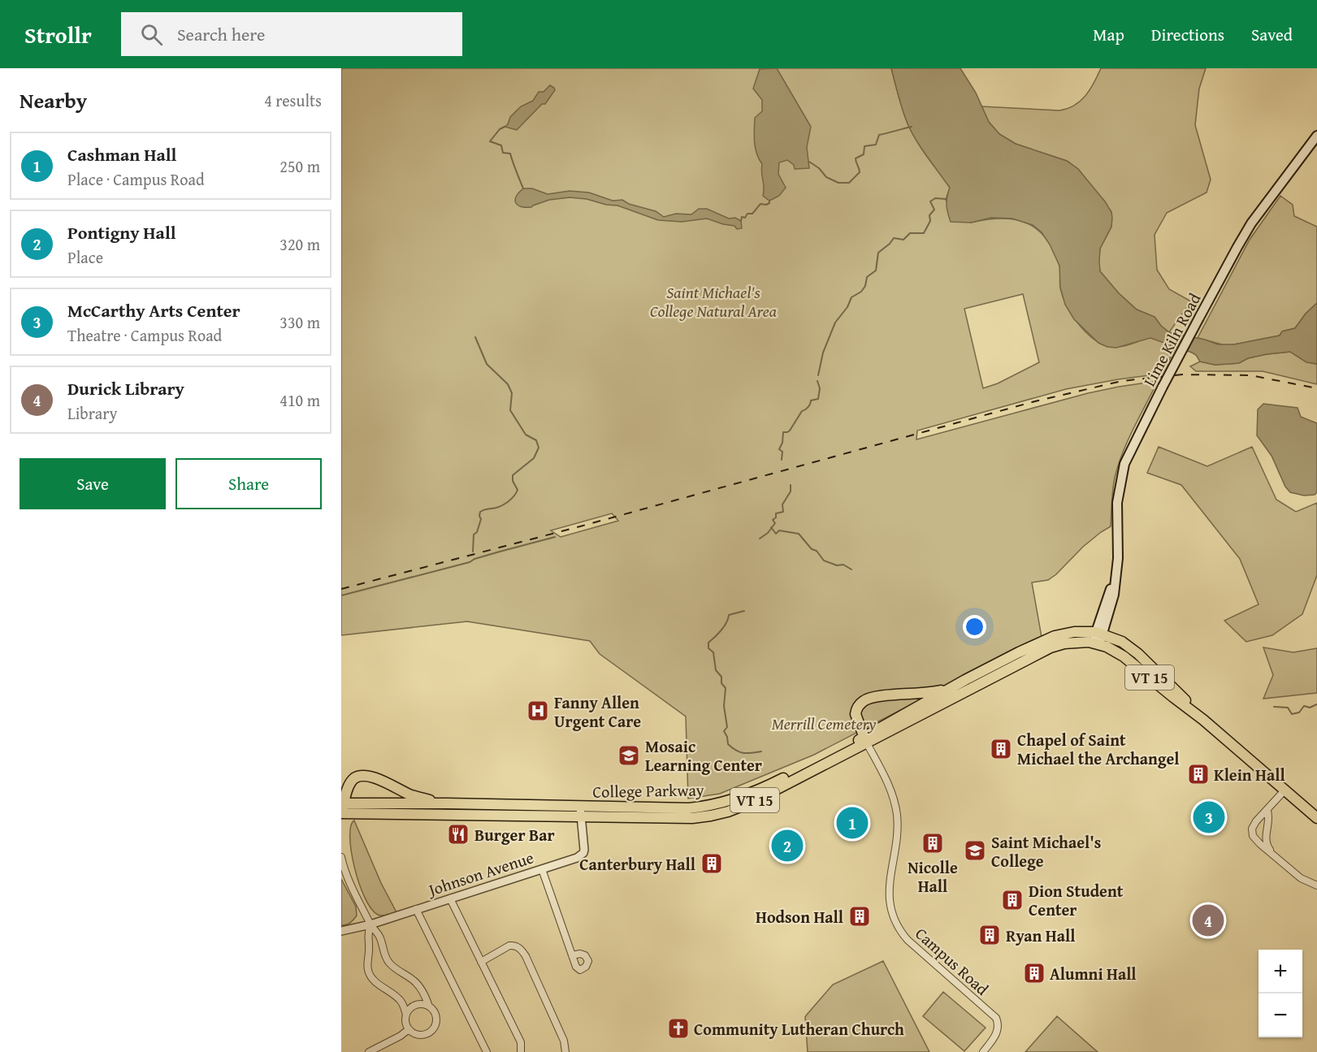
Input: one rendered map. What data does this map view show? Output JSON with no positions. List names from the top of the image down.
{
  "streets": {
    "main road": ["Lime Kiln Road", "VT 15", "College Parkway"],
    "street": ["Johnson Avenue", "Campus Road"]
  },
  "crossings": [
    ["Lime Kiln Road", "College Parkway"],
    ["College Parkway", "Johnson Avenue"],
    ["College Parkway", "Campus Road"]
  ],
  "parks": ["Saint Michael's College Natural Area", "Merrill Cemetery"],
  "places": {
    "hospital": ["Fanny Allen Urgent Care"],
    "building": [
      "Chapel of Saint Michael the Archangel",
      "Klein Hall",
      "Nicolle Hall",
      "Canterbury Hall",
      "Dion Student Center",
      "Hodson Hall",
      "Ryan Hall",
      "Alumni Hall"
    ],
    "school or university": ["Mosaic Learning Center", "Saint Michael's College"],
    "restaurant": ["Burger Bar"],
    "church": ["Community Lutheran Church"]
  },
  "page": {
    "header": "Strollr",
    "search": "Search here",
    "nav": ["Map", "Directions", "Saved"],
    "heading": ["Nearby", "4 results"],
    "list": [
      {
        "mark": "1",
        "name": "Cashman Hall",
        "note": "Place · Campus Road",
        "value": "250 m"
      },
      {
        "mark": "2",
        "name": "Pontigny Hall",
        "note": "Place",
        "value": "320 m"
      },
      {
        "mark": "3",
        "name": "McCarthy Arts Center",
        "note": "Theatre · Campus Road",
        "value": "330 m"
      },
      {
        "mark": "4",
        "name": "Durick Library",
        "note": "Library",
        "value": "410 m"
      }
    ],
    "buttons": ["Save", "Share"],
    "pins": [
      "3",
      "1",
      "2",
      "4"
    ],
    "map_buttons": ["+", "−"]
  }
}
